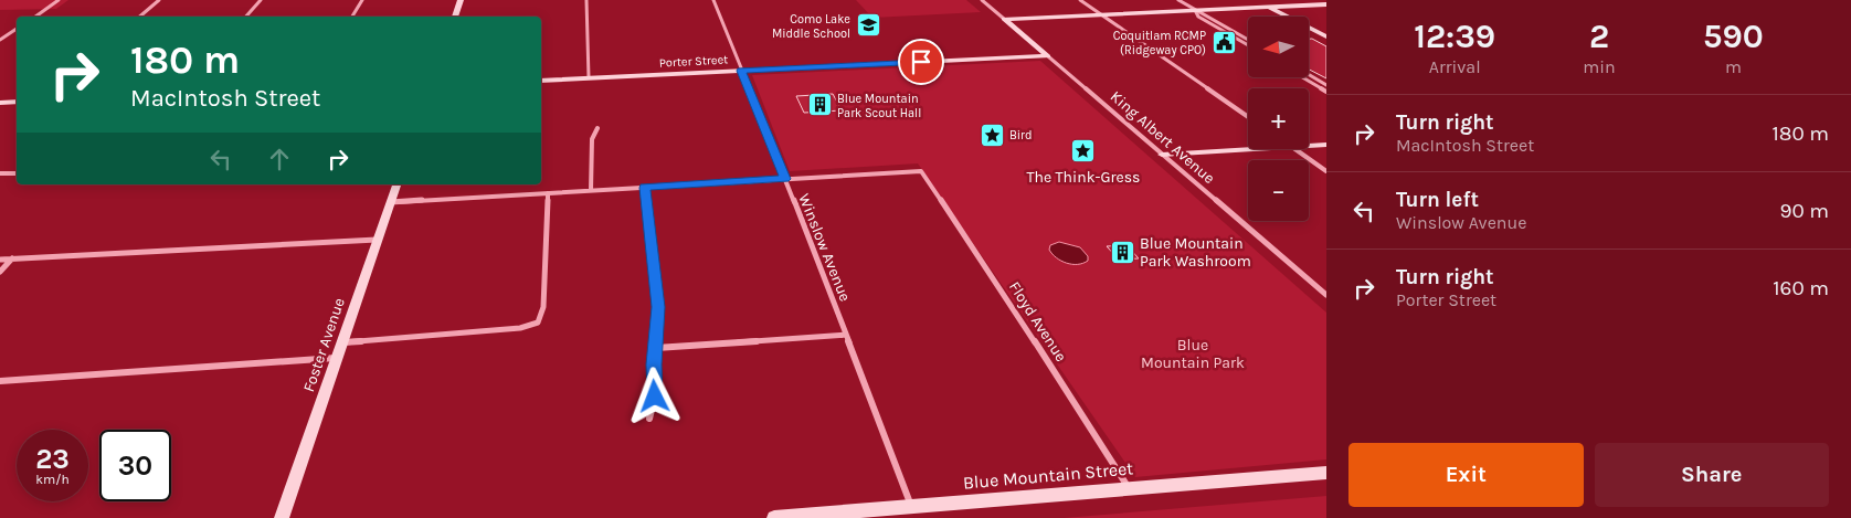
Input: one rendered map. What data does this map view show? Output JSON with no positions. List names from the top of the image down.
{
  "streets": {
    "street": [
      "Porter Street",
      "King Albert Avenue",
      "Winslow Avenue",
      "Floyd Avenue",
      "Foster Avenue",
      "Blue Mountain Street"
    ]
  },
  "crossings": [
    ["Porter Street", "King Albert Avenue"],
    ["Porter Street", "Winslow Avenue"],
    ["Winslow Avenue", "Floyd Avenue"],
    ["Winslow Avenue", "Blue Mountain Street"],
    ["Floyd Avenue", "Blue Mountain Street"]
  ],
  "parks": ["Blue Mountain Park"],
  "places": {
    "school or university": ["Como Lake Middle School"],
    "public building": ["Coquitlam RCMP (Ridgeway CPO)"],
    "building": ["Blue Mountain Park Scout Hall", "Blue Mountain Park Washroom"],
    "place": ["Bird", "The Think-Gress"]
  },
  "north": "left",
  "page": {
    "eta": [
      "12:39",
      "Arrival",
      "2",
      "min",
      "590",
      "m"
    ],
    "map_buttons": ["+", "−"],
    "turn": ["180 m", "MacIntosh Street"],
    "list": [
      {
        "name": "Turn right",
        "note": "MacIntosh Street",
        "value": "180 m"
      },
      {
        "name": "Turn left",
        "note": "Winslow Avenue",
        "value": "90 m"
      },
      {
        "name": "Turn right",
        "note": "Porter Street",
        "value": "160 m"
      }
    ],
    "speed": "23 km/h",
    "limit": "30",
    "buttons": ["Exit", "Share"]
  }
}
